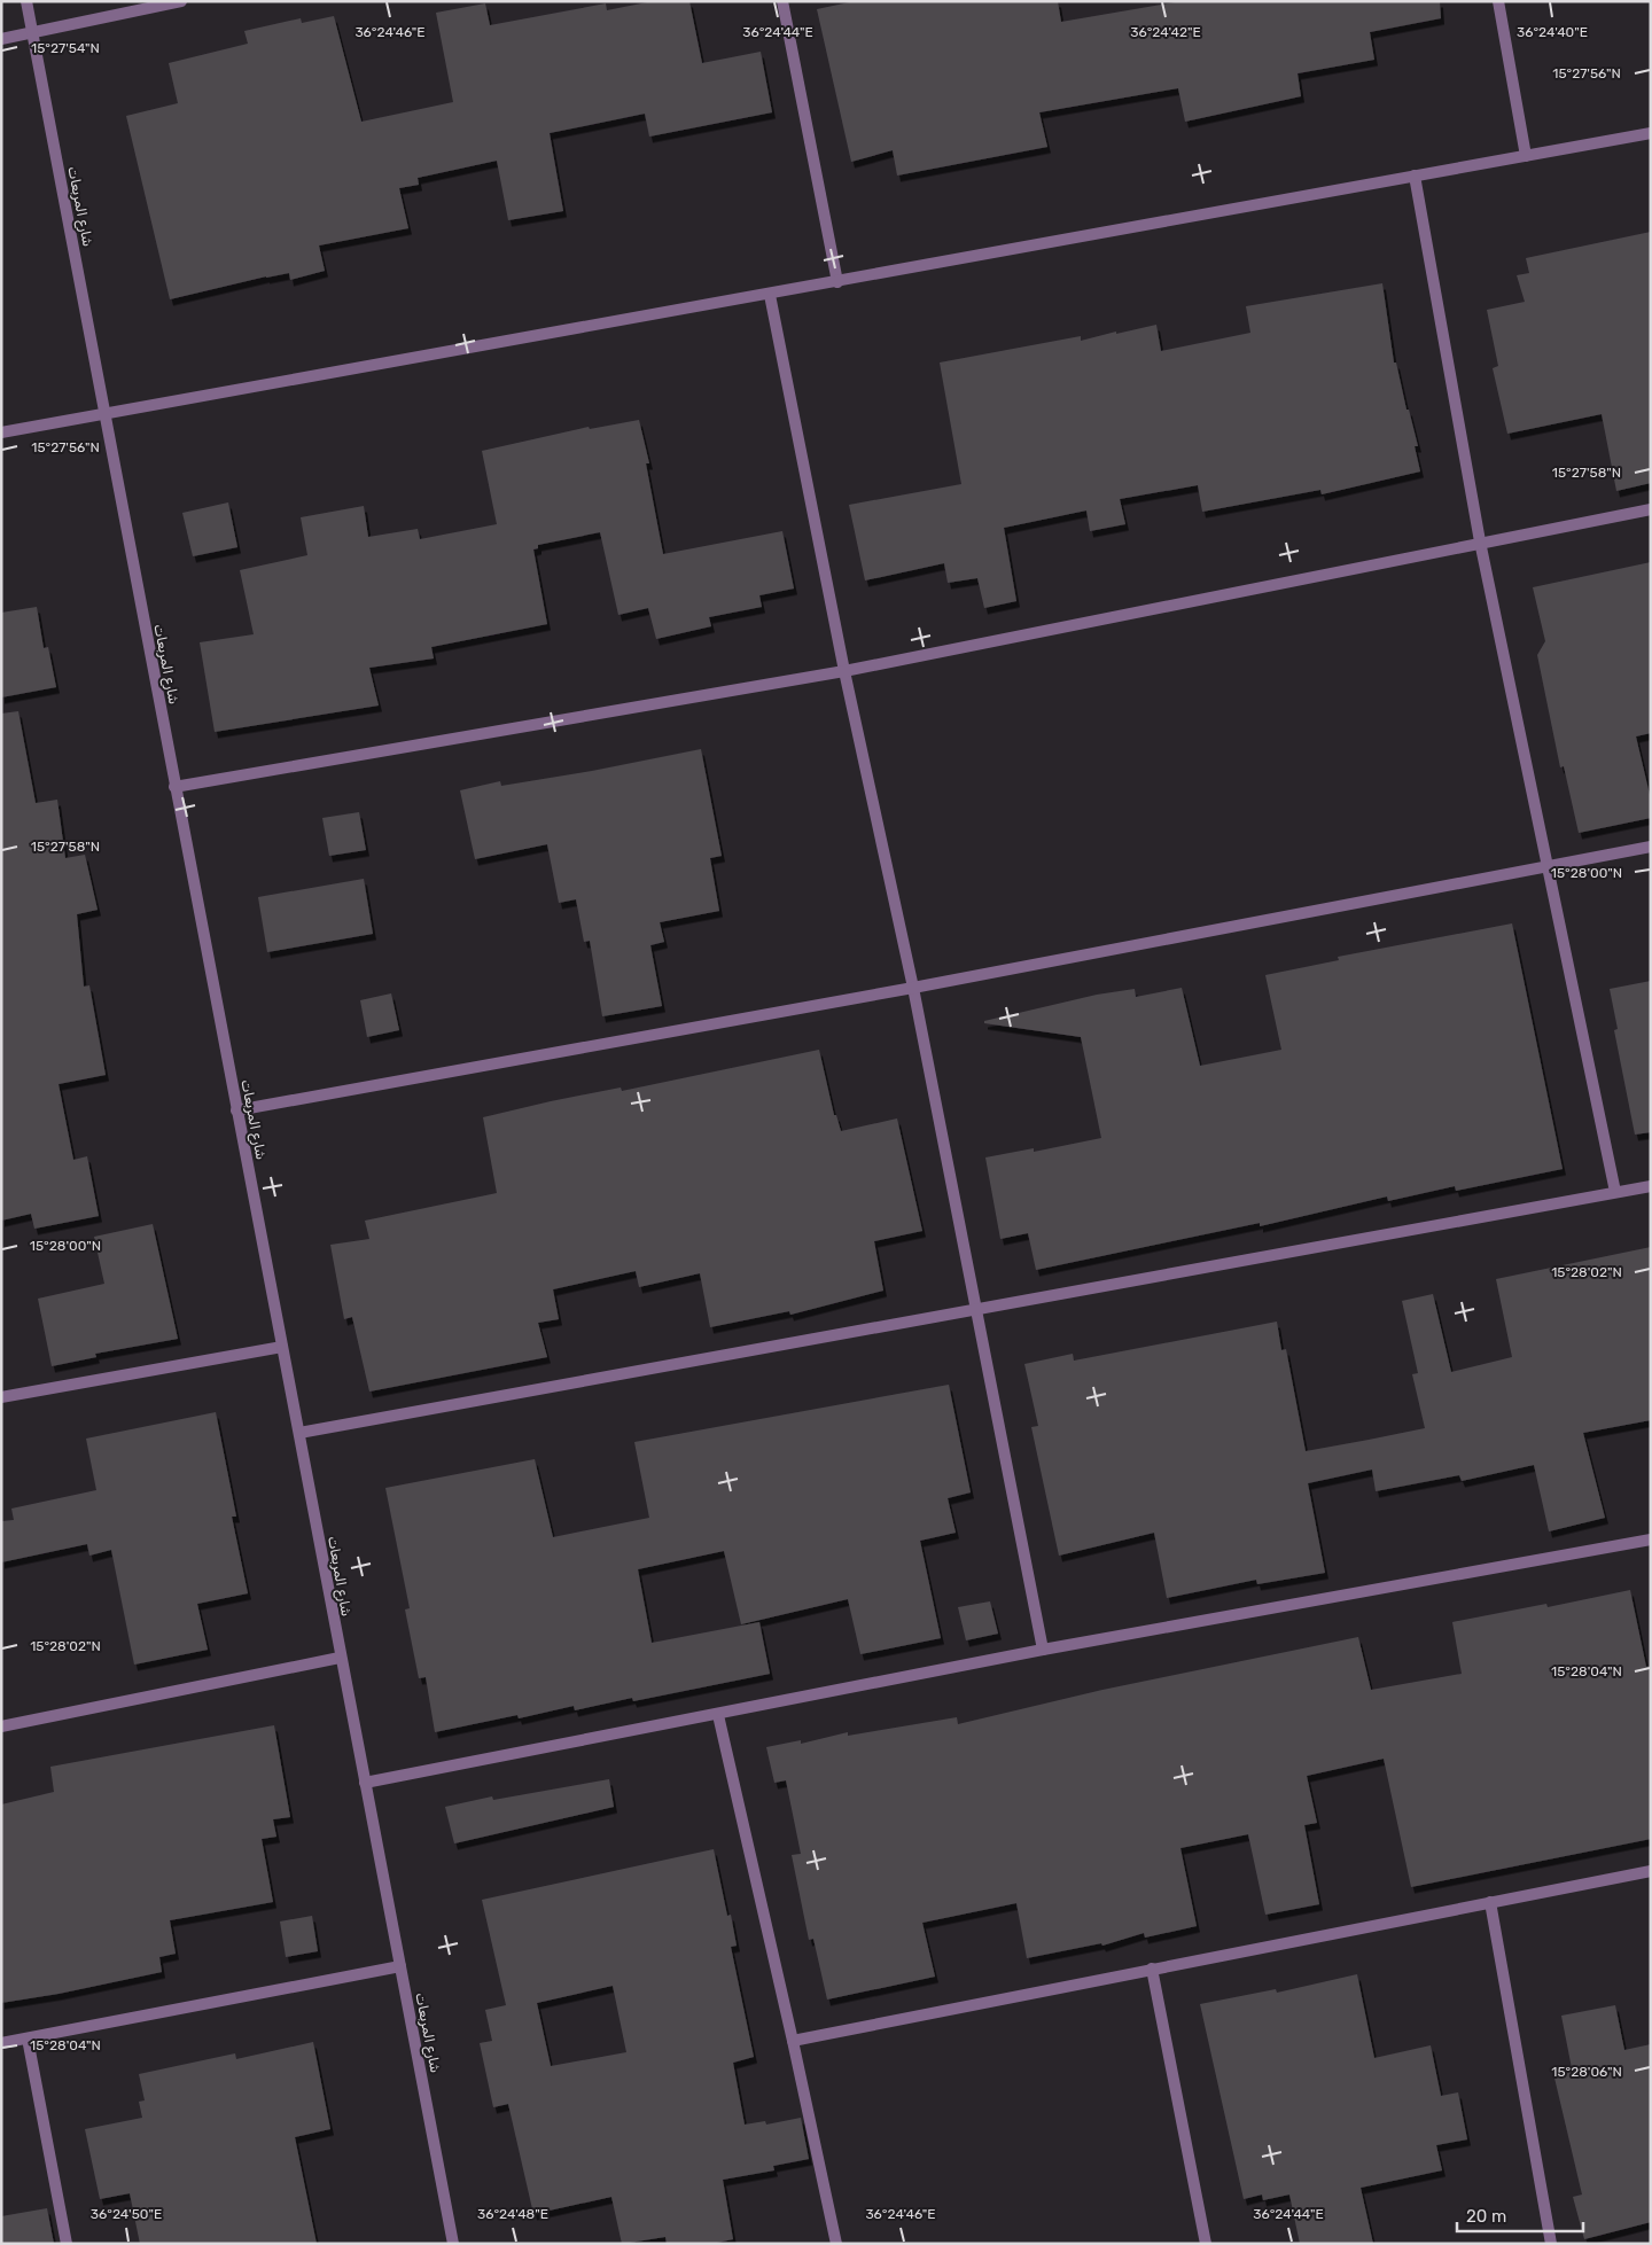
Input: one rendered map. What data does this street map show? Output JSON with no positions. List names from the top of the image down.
{
  "streets": {
    "street": ["شارع المربعات"]
  },
  "scale_bar": "20 m",
  "coordinates": [
    "36°24'46\"E",
    "36°24'44\"E",
    "36°24'42\"E",
    "36°24'40\"E",
    "15°27'54\"N",
    "15°27'56\"N",
    "15°27'58\"N",
    "15°28'00\"N",
    "15°28'02\"N",
    "15°28'04\"N",
    "15°28'06\"N",
    "36°24'50\"E",
    "36°24'48\"E"
  ]
}
